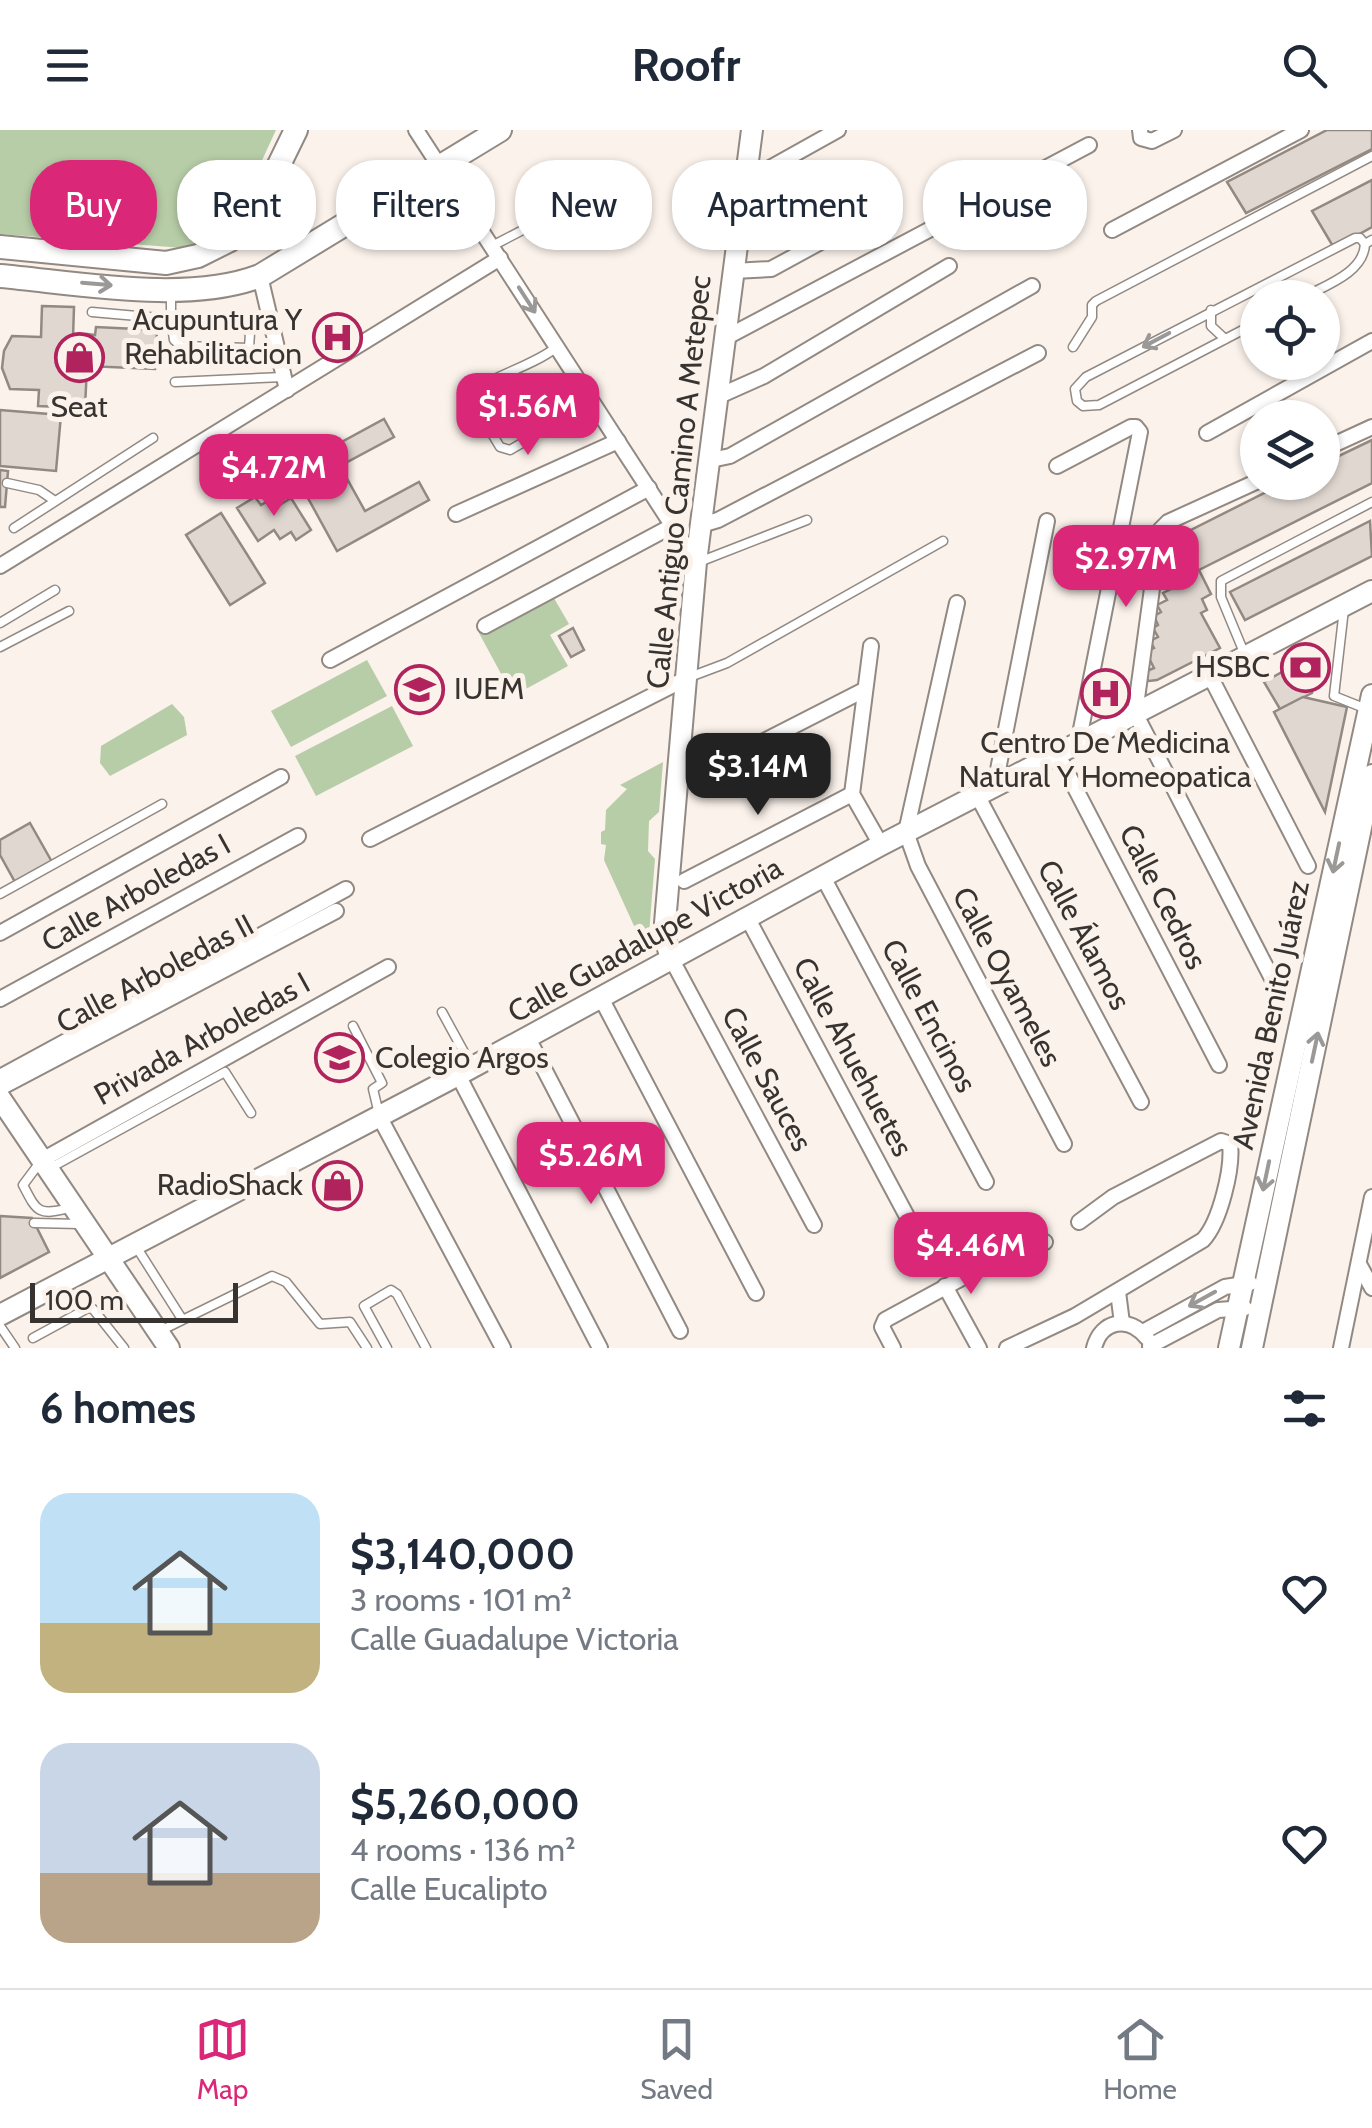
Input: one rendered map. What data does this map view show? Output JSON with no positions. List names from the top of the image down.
{
  "streets": {
    "street": [
      "Calle Antiguo Camino A Metepec",
      "Calle Arboledas I",
      "Calle Cedros",
      "Calle Álamos",
      "Calle Guadalupe Victoria",
      "Calle Arboledas II",
      "Calle Oyameles",
      "Avenida Benito Juárez",
      "Calle Encinos",
      "Privada Arboledas I",
      "Calle Ahuehuetes",
      "Calle Sauces"
    ]
  },
  "crossings": [
    ["Calle Antiguo Camino A Metepec", "Calle Guadalupe Victoria"],
    ["Calle Antiguo Camino A Metepec", "Calle Sauces"],
    ["Calle Cedros", "Calle Guadalupe Victoria"],
    ["Calle Álamos", "Calle Guadalupe Victoria"],
    ["Calle Guadalupe Victoria", "Calle Oyameles"],
    ["Calle Guadalupe Victoria", "Calle Encinos"],
    ["Calle Guadalupe Victoria", "Calle Ahuehuetes"],
    ["Calle Guadalupe Victoria", "Calle Sauces"]
  ],
  "places": {
    "hospital": ["Acupuntura Y Rehabilitacion", "Centro De Medicina Natural Y Homeopatica"],
    "shop": ["Seat", "RadioShack"],
    "bank": ["HSBC"],
    "school or university": ["IUEM", "Colegio Argos"]
  },
  "scale_bar": "100 m",
  "page": {
    "header": "Roofr",
    "chip": [
      "Buy",
      "Rent",
      "Filters",
      "New",
      "Apartment",
      "House"
    ],
    "price": [
      "$1.56M",
      "$4.72M",
      "$2.97M",
      "$3.14M",
      "$5.26M",
      "$4.46M"
    ],
    "scale": "100 m",
    "heading": "6 homes",
    "list": [
      {
        "name": "$3,140,000",
        "note": "3 rooms · 101 m² · Calle Guadalupe Victoria"
      },
      {
        "name": "$5,260,000",
        "note": "4 rooms · 136 m² · Calle Eucalipto"
      }
    ],
    "tabs": ["Map", "Saved", "Home"]
  }
}
